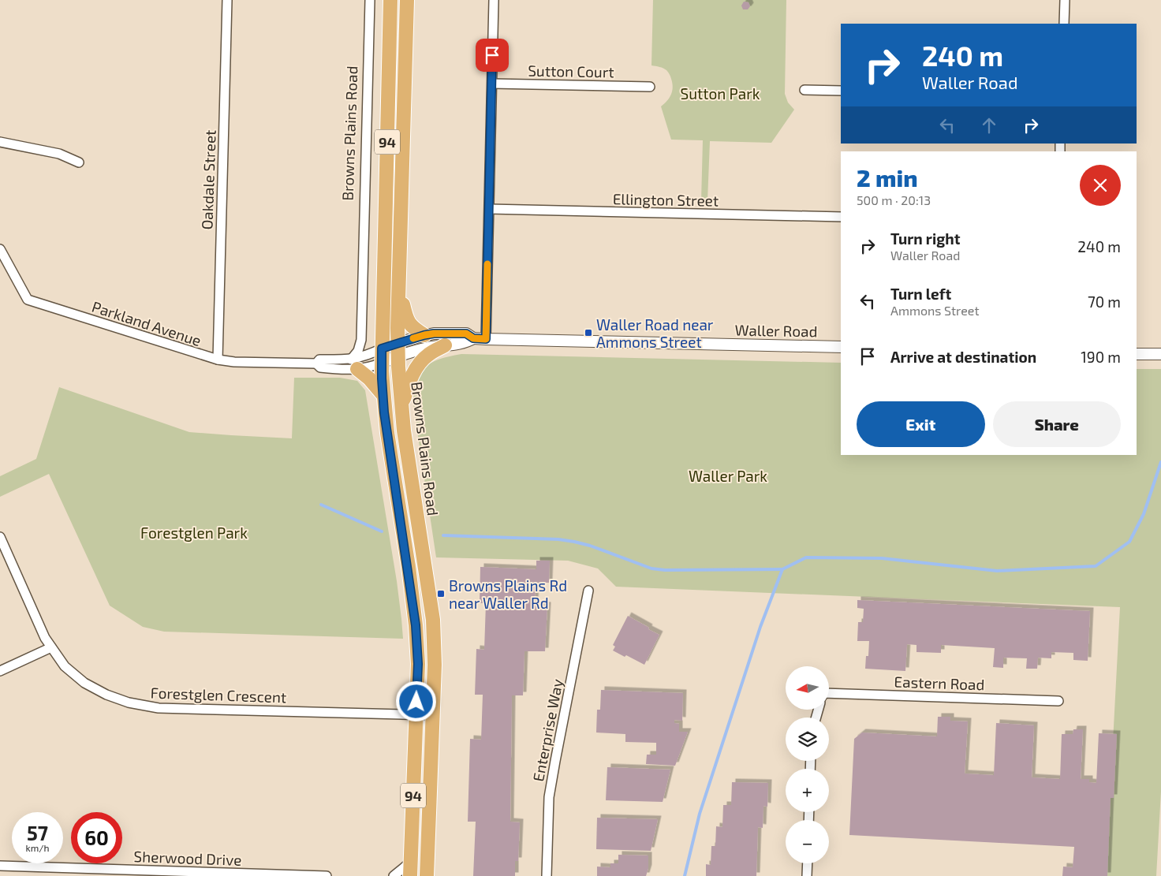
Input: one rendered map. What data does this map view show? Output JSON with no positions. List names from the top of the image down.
{
  "streets": {
    "main road": ["Browns Plains Road", "94"],
    "street": [
      "Sutton Court",
      "Oakdale Street",
      "Ellington Street",
      "Parkland Avenue",
      "Waller Road",
      "Eastern Road",
      "Forestglen Crescent",
      "Enterprise Way",
      "Sherwood Drive"
    ]
  },
  "crossings": [
    ["Browns Plains Road", "Parkland Avenue"],
    ["Browns Plains Road", "Waller Road"],
    ["Browns Plains Road", "Forestglen Crescent"],
    ["94", "Parkland Avenue"],
    ["94", "Waller Road"],
    ["94", "Forestglen Crescent"],
    ["Oakdale Street", "Parkland Avenue"],
    ["Parkland Avenue", "Waller Road"]
  ],
  "parks": ["Sutton Park", "Waller Park", "Forestglen Park"],
  "places": {
    "transit": ["Waller Road near Ammons Street", "Browns Plains Rd near Waller Rd"]
  },
  "north": "left",
  "page": {
    "turn": ["240 m", "Waller Road"],
    "heading": ["2 min", "500 m · 20:13"],
    "list": [
      {
        "name": "Turn right",
        "note": "Waller Road",
        "value": "240 m"
      },
      {
        "name": "Turn left",
        "note": "Ammons Street",
        "value": "70 m"
      },
      {
        "name": "Arrive at destination",
        "value": "190 m"
      }
    ],
    "buttons": ["Exit", "Share"],
    "map_buttons": ["+", "−"],
    "speed": "57 km/h",
    "limit": "60"
  }
}
